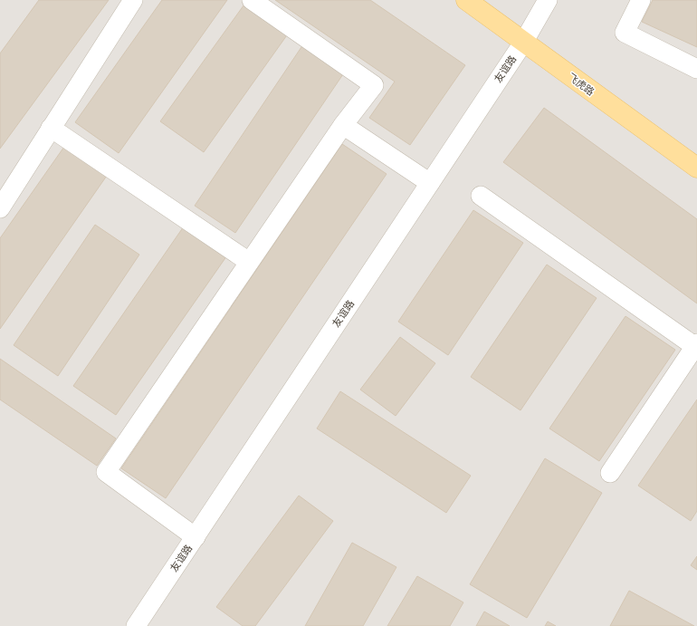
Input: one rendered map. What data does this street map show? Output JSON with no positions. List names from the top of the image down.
{
  "streets": {
    "main road": ["飞虎路"],
    "street": ["友谊路"]
  },
  "crossings": [
    ["友谊路", "飞虎路"]
  ]
}
